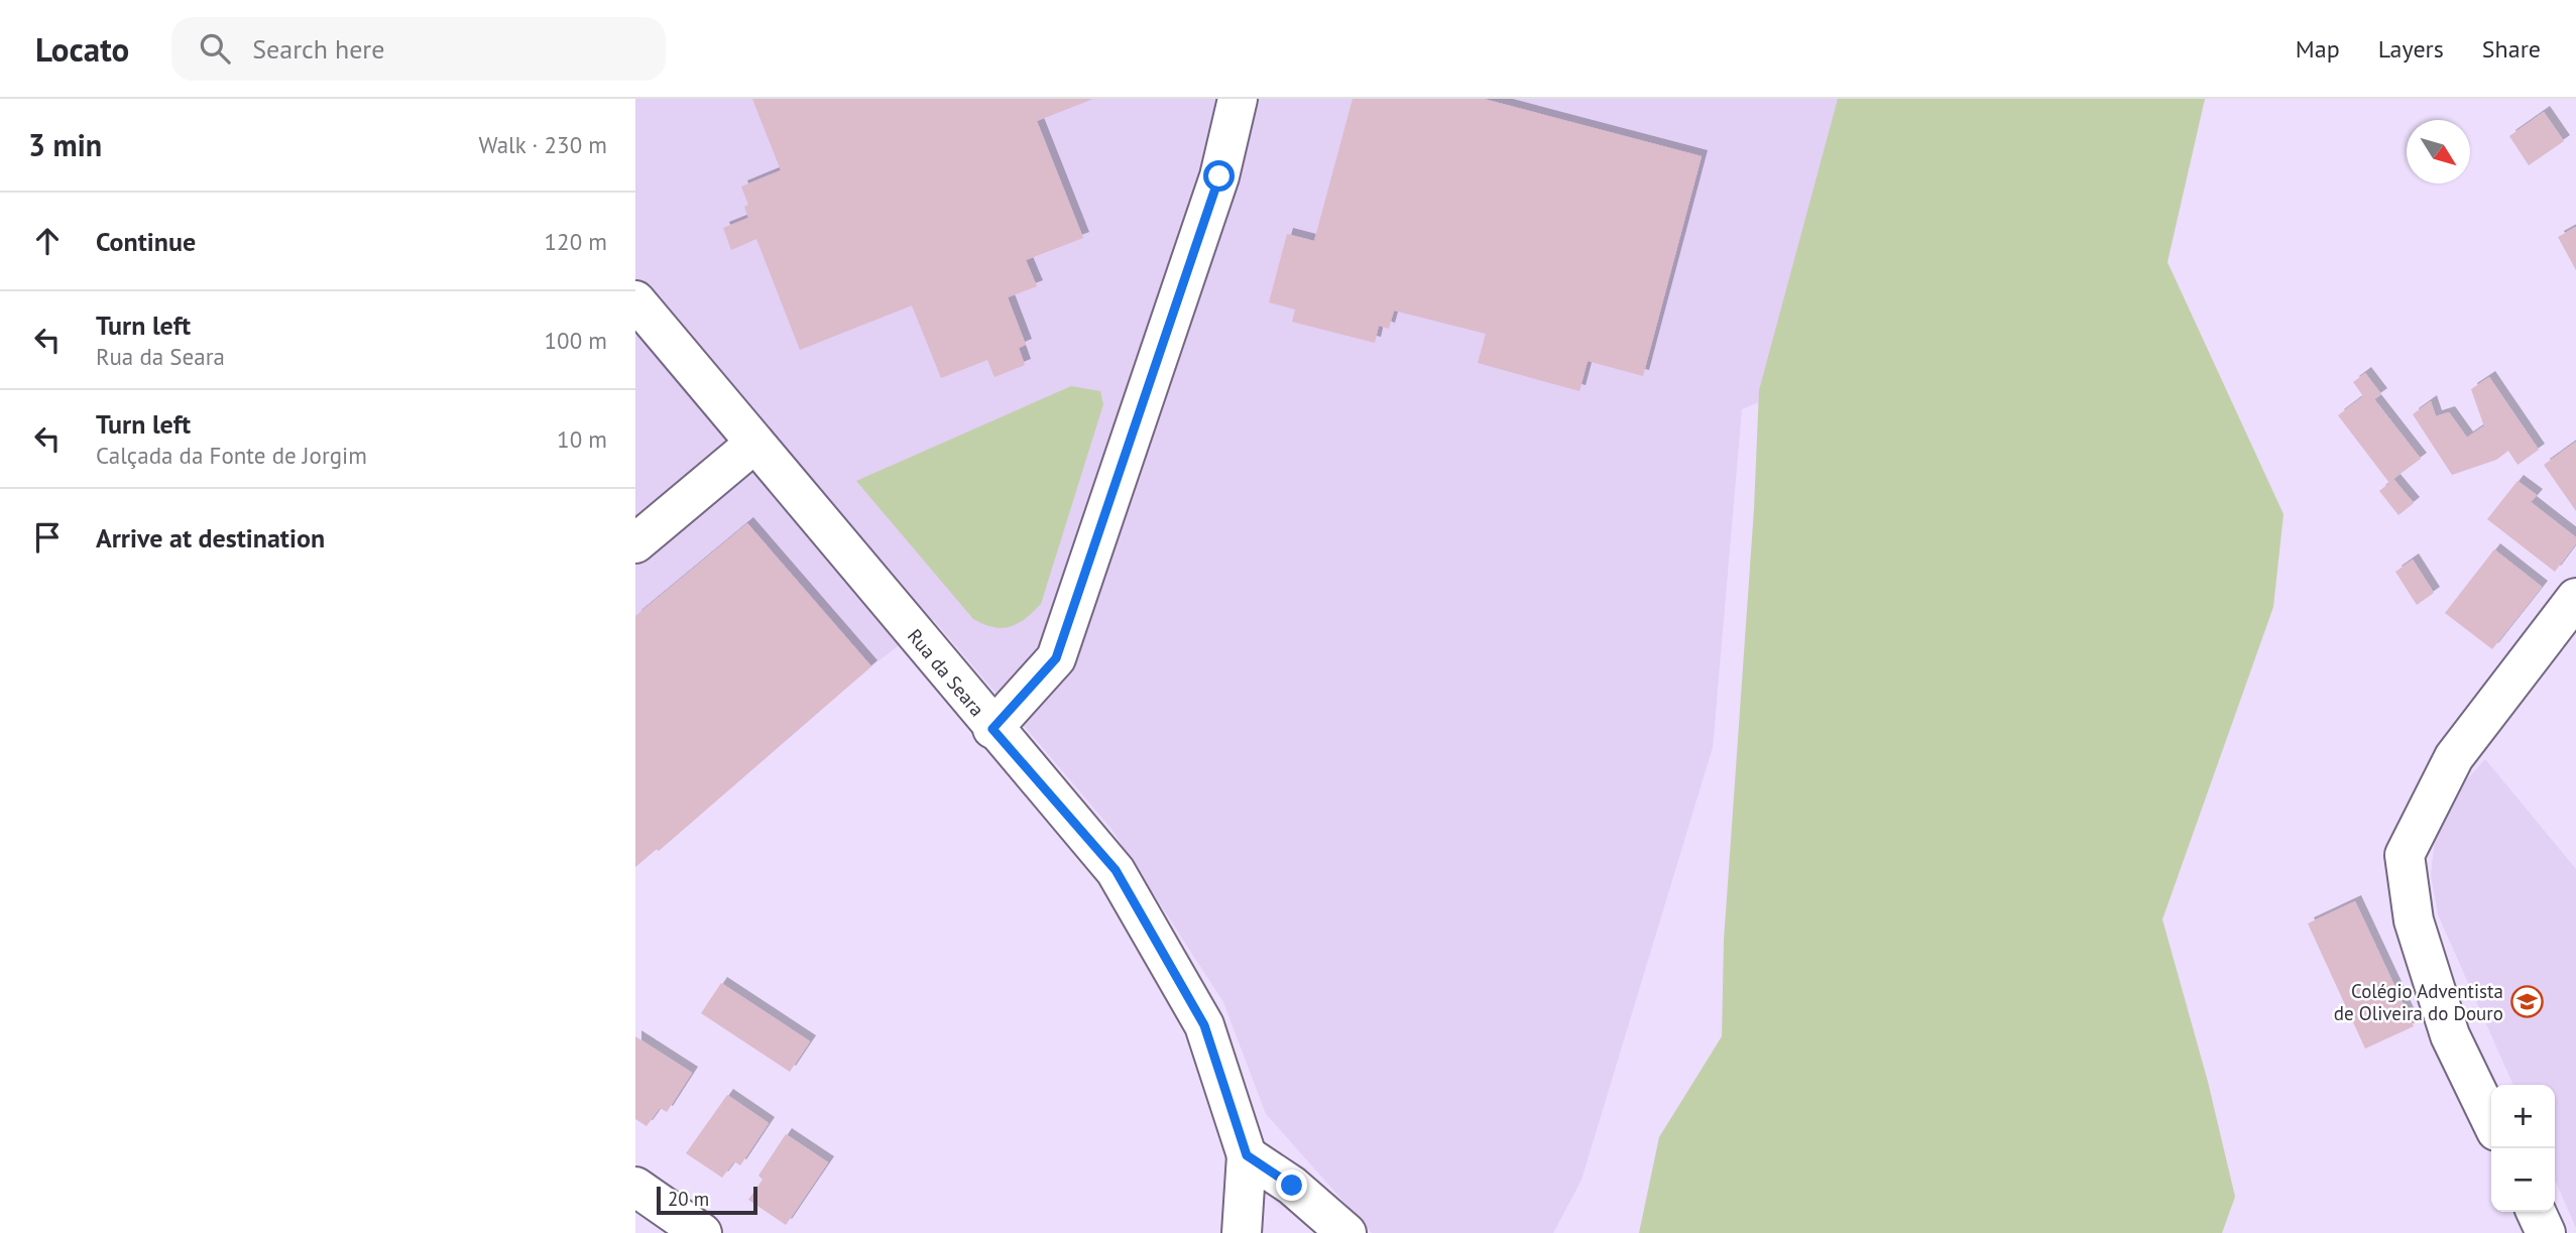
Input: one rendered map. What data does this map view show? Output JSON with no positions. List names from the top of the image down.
{
  "streets": {
    "street": ["Rua da Seara"]
  },
  "places": {
    "school or university": ["Colégio Adventista de Oliveira do Douro"]
  },
  "scale_bar": "20 m",
  "north": "bottom right",
  "page": {
    "header": "Locato",
    "search": "Search here",
    "nav": ["Map", "Layers", "Share"],
    "heading": ["3 min", "Walk · 230 m"],
    "list": [
      ["Continue", "120 m"],
      ["Turn left", "Rua da Seara", "100 m"],
      ["Turn left", "Calçada da Fonte de Jorgim", "10 m"],
      "Arrive at destination"
    ],
    "map_buttons": ["+", "−"],
    "scale": "20 m"
  }
}
